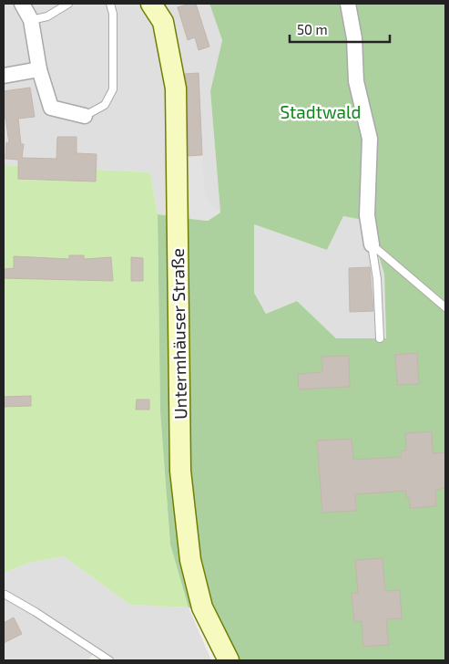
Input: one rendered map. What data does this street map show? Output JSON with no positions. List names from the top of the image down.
{
  "streets": {
    "main road": ["Untermhäuser Straße"]
  },
  "parks": ["Stadtwald"],
  "scale_bar": "50 m"
}
